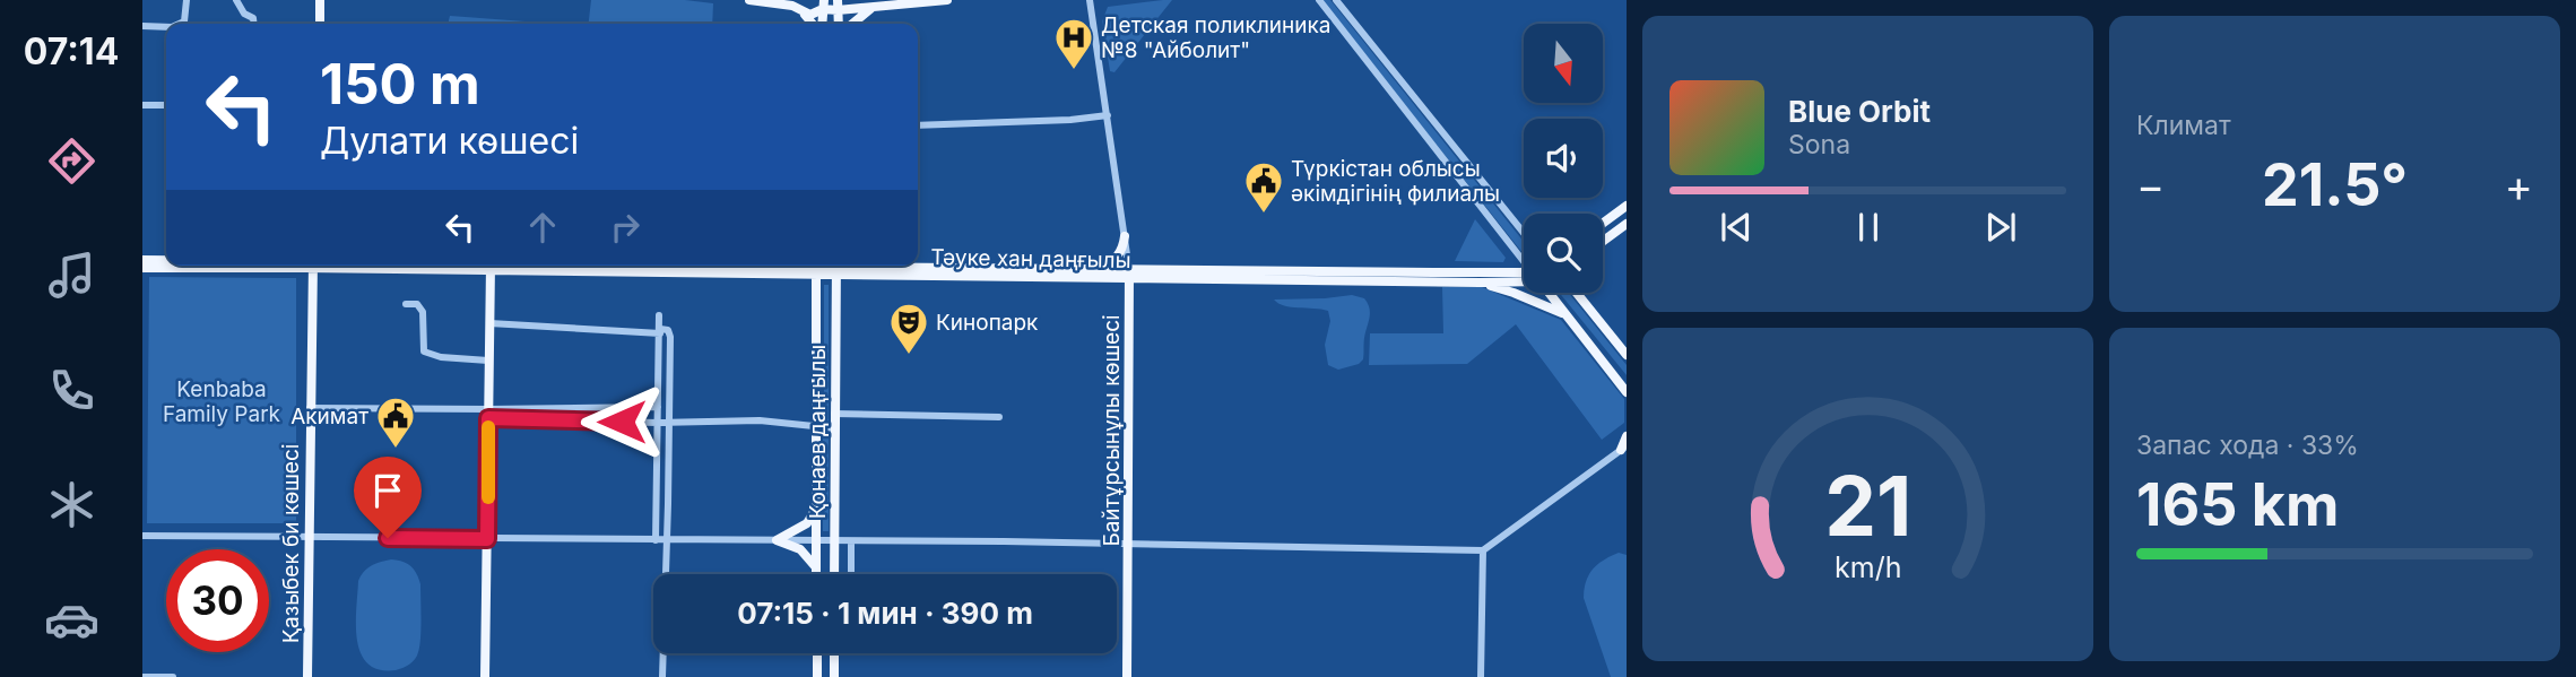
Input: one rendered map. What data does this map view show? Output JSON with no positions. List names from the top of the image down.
{
  "streets": {
    "main road": [
      "Тәуке хан даңғылы",
      "Байтұрсынұлы көшесі",
      "Қонаев даңғылы",
      "Қазыбек би көшесі"
    ]
  },
  "crossings": [
    ["Тәуке хан даңғылы", "Байтұрсынұлы көшесі"],
    ["Тәуке хан даңғылы", "Қонаев даңғылы"]
  ],
  "parks": ["Kenbaba Family Park"],
  "places": {
    "hospital": ["Детская поликлиника №8 \"Айболит\""],
    "public building": ["Түркістан облысы әкімдігінің филиалы", "Акимат"],
    "theatre": ["Кинопарк"]
  },
  "north": "bottom",
  "page": {
    "tabs": "07:14",
    "tile": [
      "Климат",
      ["Запас хода · 33%", "165 km"]
    ],
    "turn": ["150 m", "Дулати көшесі"],
    "song": ["Blue Orbit", "Sona"],
    "heat": ["−", "21.5°", "+"],
    "limit": "30",
    "trip": "07:15 · 1 мин · 390 m",
    "gauge": ["21", "km/h"]
  }
}
